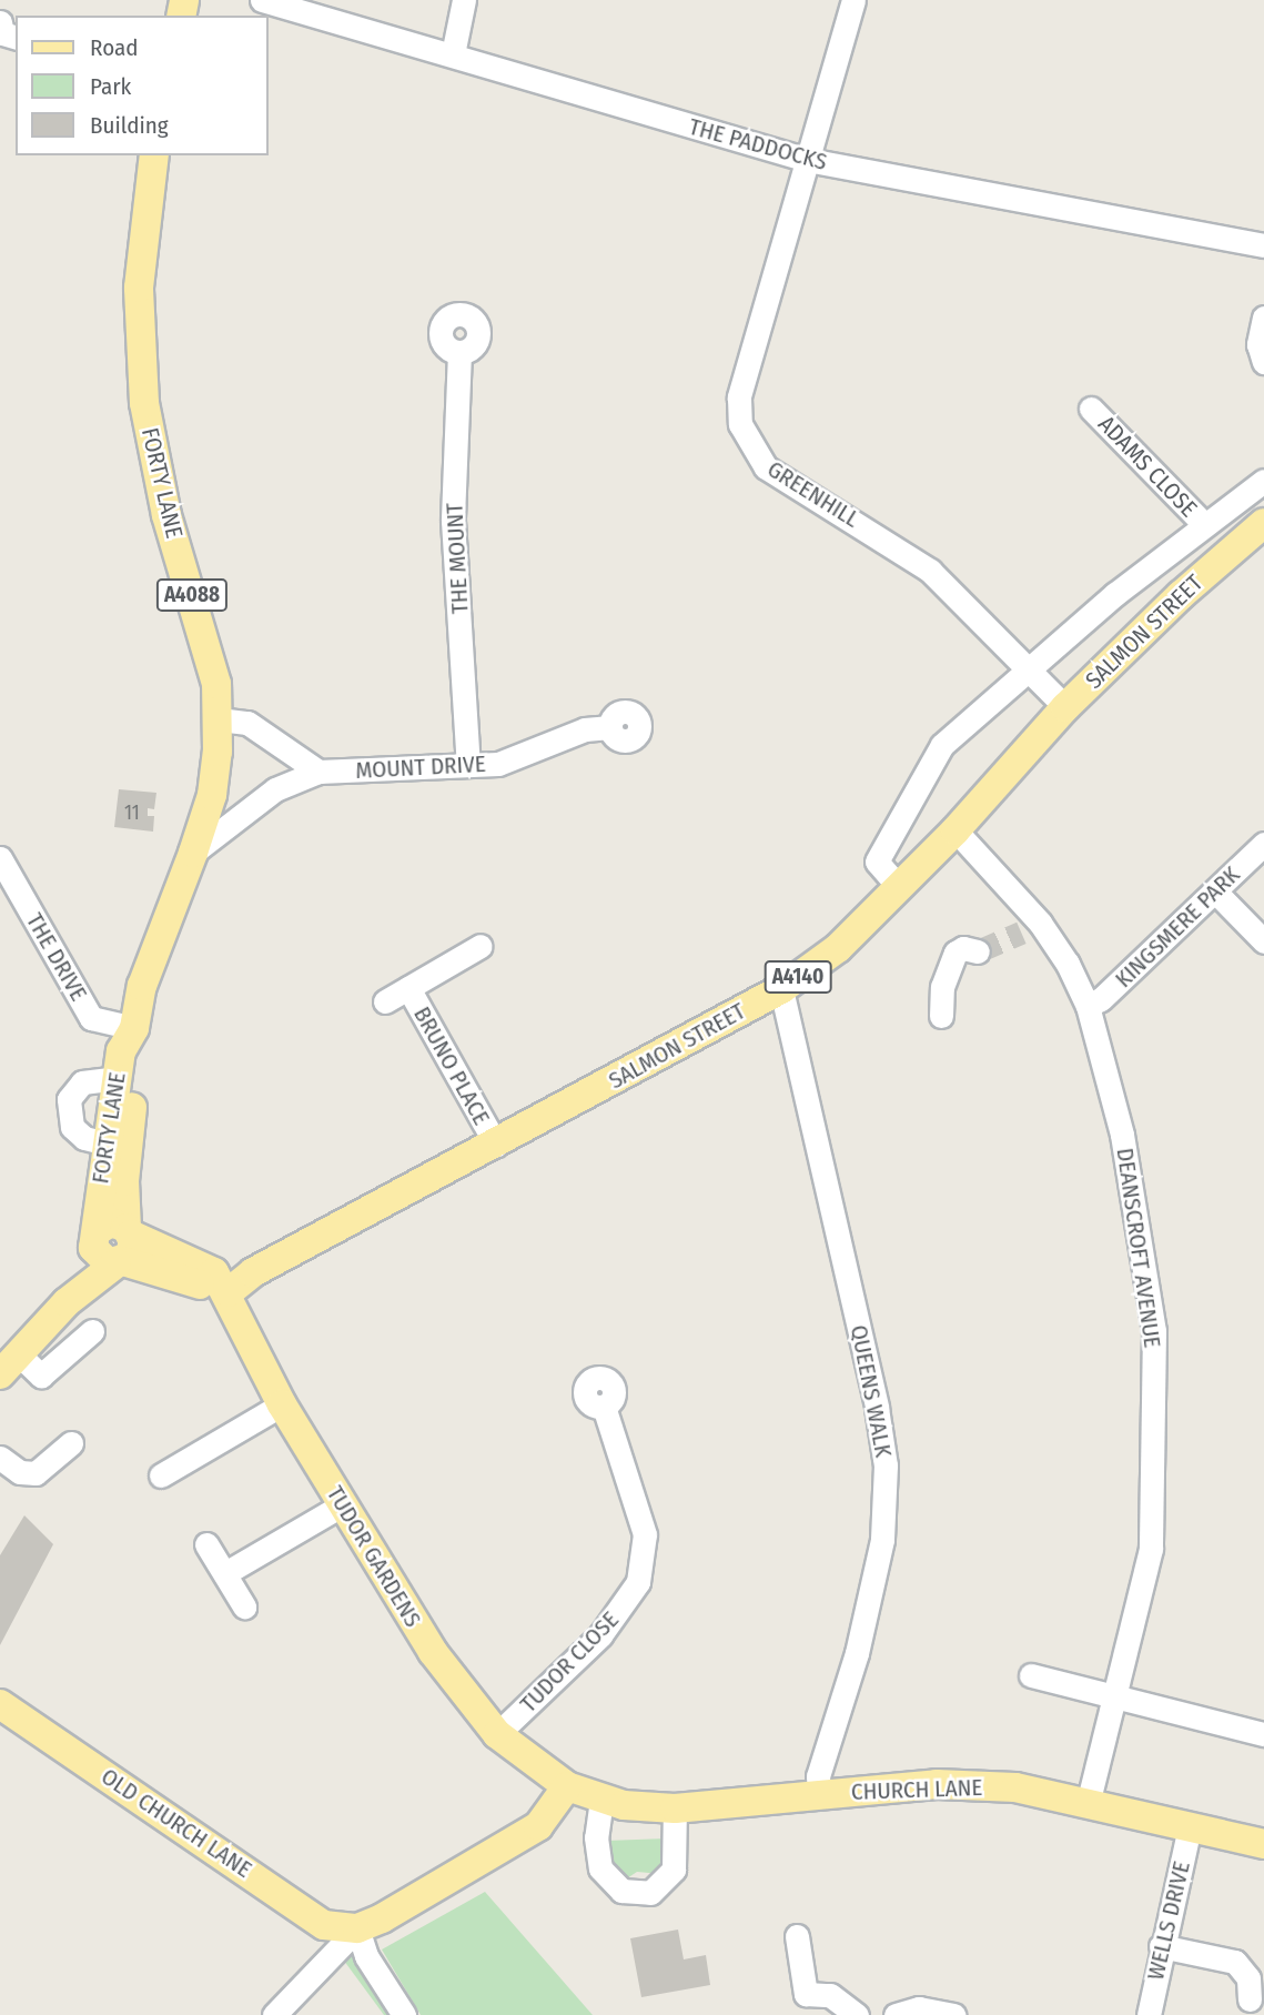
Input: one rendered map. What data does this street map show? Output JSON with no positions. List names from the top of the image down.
{
  "streets": {
    "main road": [
      "FORTY LANE",
      "A4088",
      "SALMON STREET",
      "A4140",
      "TUDOR GARDENS",
      "CHURCH LANE",
      "OLD CHURCH LANE"
    ],
    "street": [
      "THE PADDOCKS",
      "ADAMS CLOSE",
      "GREENHILL",
      "THE MOUNT",
      "MOUNT DRIVE",
      "KINGSMERE PARK",
      "THE DRIVE",
      "BRUNO PLACE",
      "DEANSCROFT AVENUE",
      "QUEENS WALK",
      "TUDOR CLOSE",
      "WELLS DRIVE"
    ]
  },
  "crossings": [
    ["THE PADDOCKS", "GREENHILL"],
    ["ADAMS CLOSE", "SALMON STREET"],
    ["FORTY LANE", "MOUNT DRIVE"],
    ["FORTY LANE", "THE DRIVE"],
    ["GREENHILL", "SALMON STREET"],
    ["THE MOUNT", "MOUNT DRIVE"],
    ["SALMON STREET", "BRUNO PLACE"],
    ["SALMON STREET", "DEANSCROFT AVENUE"],
    ["SALMON STREET", "QUEENS WALK"],
    ["SALMON STREET", "TUDOR GARDENS"],
    ["KINGSMERE PARK", "DEANSCROFT AVENUE"],
    ["DEANSCROFT AVENUE", "CHURCH LANE"],
    ["QUEENS WALK", "CHURCH LANE"],
    ["TUDOR GARDENS", "TUDOR CLOSE"],
    ["TUDOR GARDENS", "CHURCH LANE"],
    ["CHURCH LANE", "WELLS DRIVE"]
  ],
  "house_numbers": ["11"],
  "legend": ["Road", "Park", "Building"]
}
